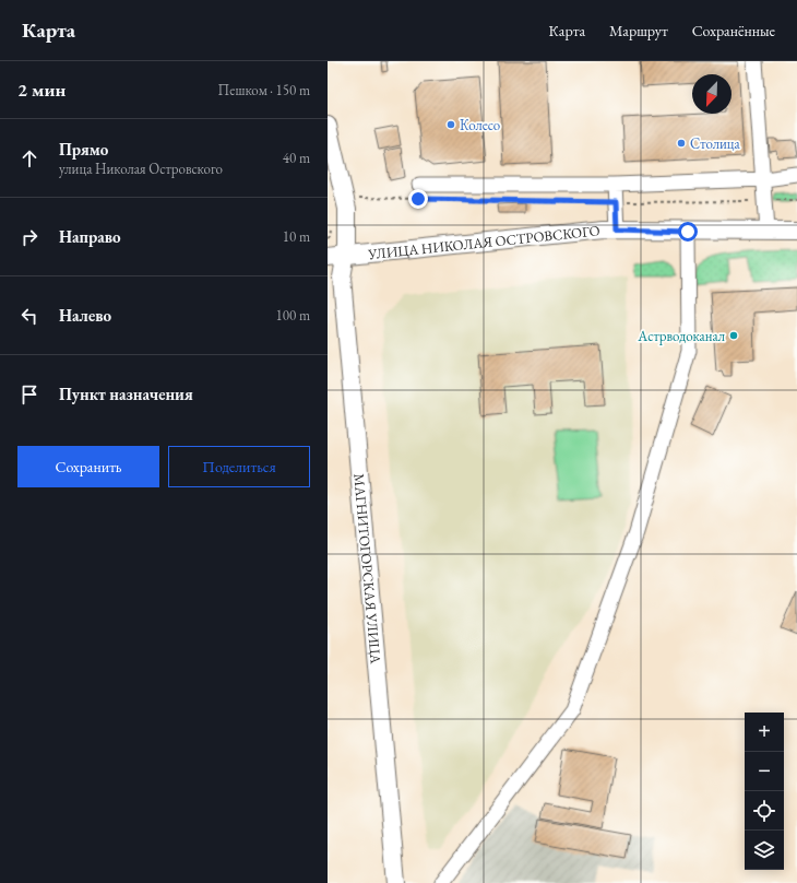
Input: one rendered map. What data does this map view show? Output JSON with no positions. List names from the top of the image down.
{
  "streets": {
    "main road": ["УЛИЦА НИКОЛАЯ ОСТРОВСКОГО", "МАГНИТОГОРСКАЯ УЛИЦА"]
  },
  "crossings": [
    ["УЛИЦА НИКОЛАЯ ОСТРОВСКОГО", "МАГНИТОГОРСКАЯ УЛИЦА"]
  ],
  "places": ["Колесо", "Столица", "Астрводоканал"],
  "north": "bottom left",
  "page": {
    "header": "Карта",
    "nav": ["Карта", "Маршрут", "Сохранённые"],
    "heading": ["2 мин", "Пешком · 150 m"],
    "list": [
      ["Прямо", "улица Николая Островского", "40 m"],
      ["Направо", "10 m"],
      ["Налево", "100 m"],
      "Пункт назначения"
    ],
    "buttons": ["Сохранить", "Поделиться"],
    "map_buttons": ["+", "−"]
  }
}
